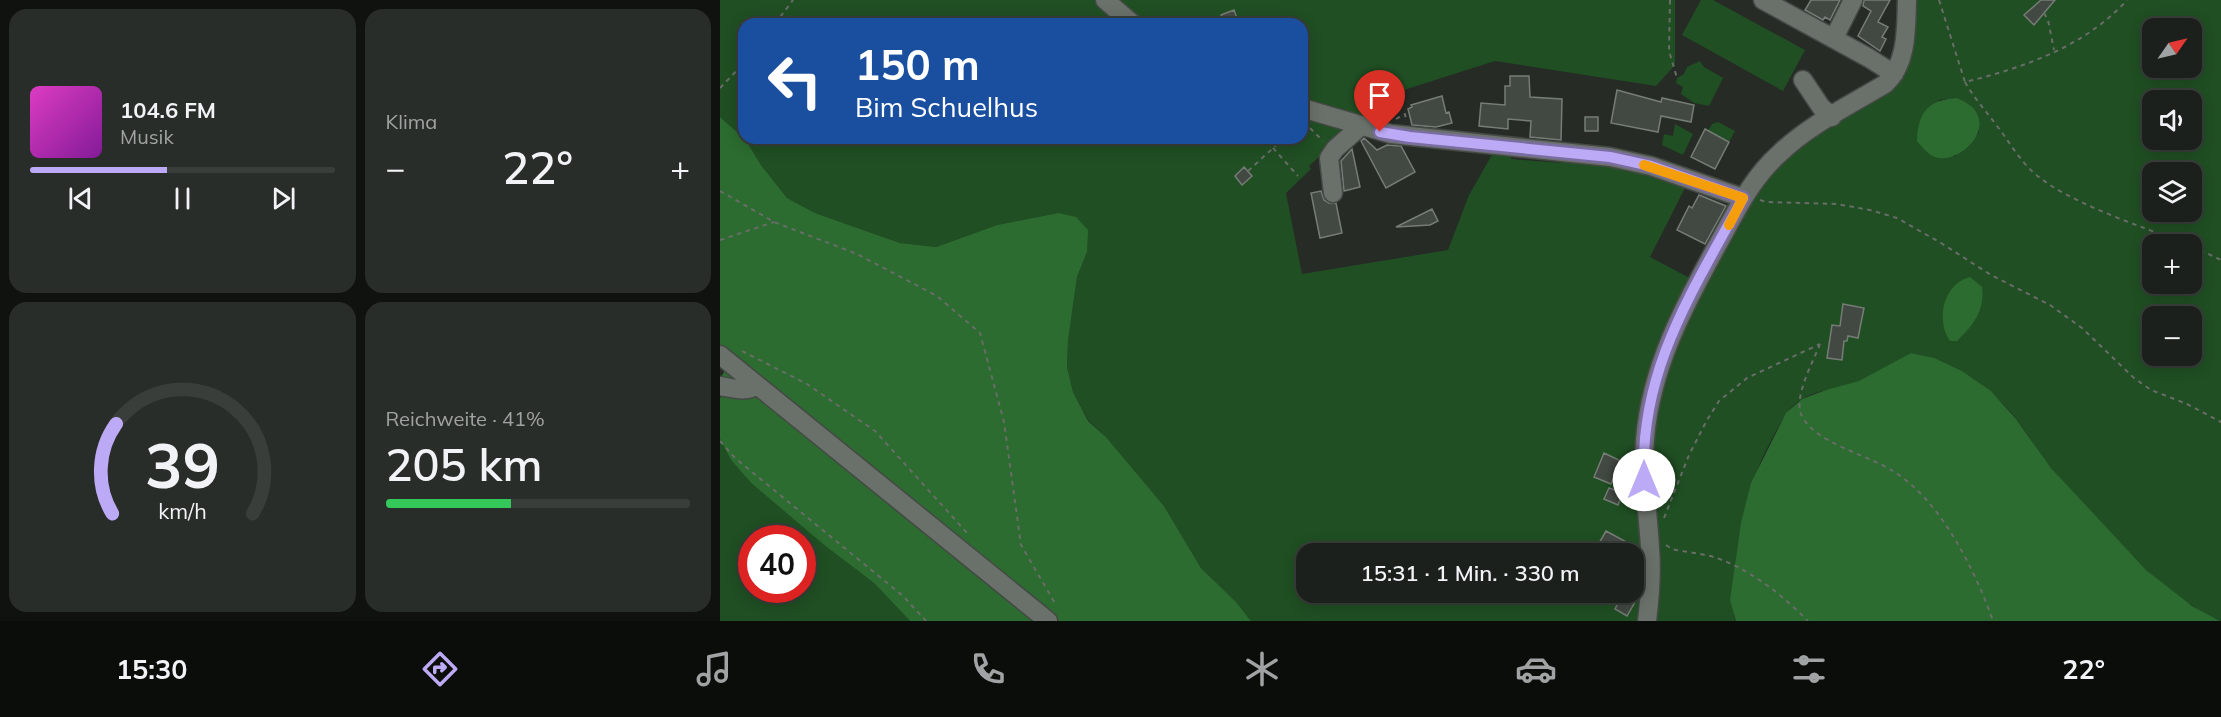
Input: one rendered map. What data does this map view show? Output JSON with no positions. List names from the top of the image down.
{
  "north": "top right",
  "page": {
    "tile": [
      "Klima",
      ["Reichweite · 41%", "205 km"]
    ],
    "map_buttons": ["+", "−"],
    "turn": ["150 m", "Bim Schuelhus"],
    "song": ["104.6 FM", "Musik"],
    "heat": ["−", "22°", "+"],
    "limit": "40",
    "trip": "15:31 · 1 Min. · 330 m",
    "tabs": ["15:30", "22°"],
    "gauge": ["39", "km/h"]
  }
}
